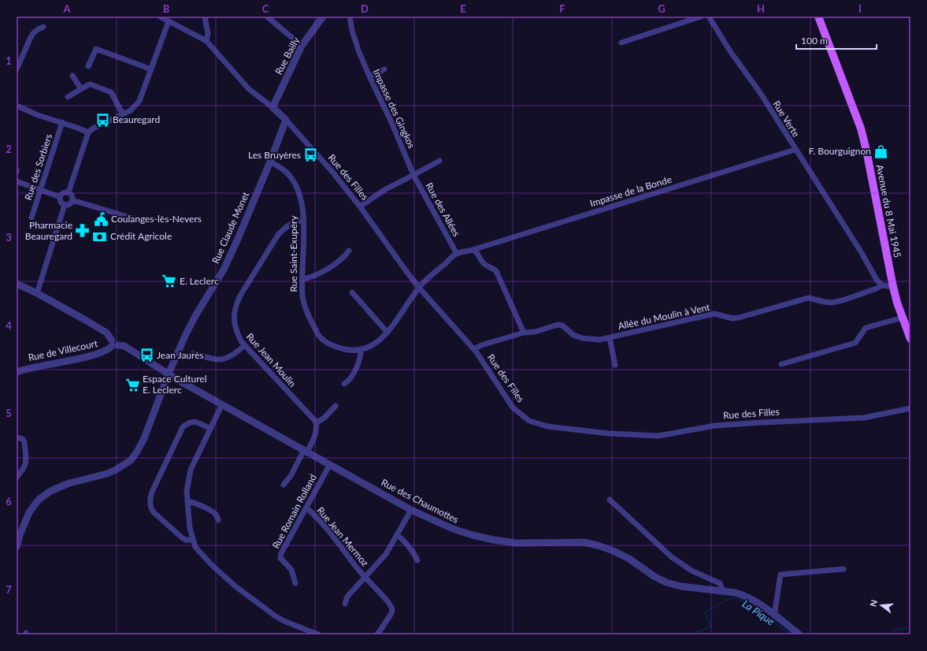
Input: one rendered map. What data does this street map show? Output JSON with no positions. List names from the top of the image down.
{
  "streets": {
    "main road": ["Avenue du 8 Mai 1945"],
    "street": [
      "Rue Bailly",
      "Impasse des Gingkos",
      "Rue Verte",
      "Rue des Sorbiers",
      "Rue des Filles",
      "Impasse de la Bonde",
      "Rue des Allées",
      "Rue Claude Monet",
      "Rue Saint-Exupéry",
      "Allée du Moulin à Vent",
      "Rue de Villecourt",
      "Rue Jean Moulin",
      "Rue des Chaumottes",
      "Rue Romain Rolland",
      "Rue Jean Mermoz"
    ]
  },
  "crossings": [
    ["Rue Bailly", "Rue des Filles"],
    ["Impasse des Gingkos", "Rue des Allées"],
    ["Rue Verte", "Impasse de la Bonde"],
    ["Rue Verte", "Allée du Moulin à Vent"],
    ["Rue des Filles", "Rue Claude Monet"],
    ["Rue des Filles", "Rue Saint-Exupéry"],
    ["Rue des Filles", "Allée du Moulin à Vent"],
    ["Impasse de la Bonde", "Rue des Allées"],
    ["Impasse de la Bonde", "Rue Saint-Exupéry"],
    ["Rue des Allées", "Rue Saint-Exupéry"],
    ["Rue Claude Monet", "Rue Saint-Exupéry"],
    ["Rue Claude Monet", "Rue des Chaumottes"],
    ["Rue Saint-Exupéry", "Rue Jean Moulin"],
    ["Rue de Villecourt", "Rue des Chaumottes"],
    ["Rue des Chaumottes", "Rue Romain Rolland"],
    ["Rue Romain Rolland", "Rue Jean Mermoz"]
  ],
  "water": ["La Pique"],
  "places": {
    "bus stop": ["Beauregard", "Les Bruyères", "Jean Jaurès"],
    "shop": ["F. Bourguignon"],
    "public building": ["Coulanges-lès-Nevers"],
    "pharmacy": ["Pharmacie Beauregard"],
    "bank": ["Crédit Agricole"],
    "supermarket": ["E. Leclerc", "Espace Culturel E. Leclerc"]
  },
  "scale_bar": "100 m",
  "north": "left",
  "grid": {
    "columns": [
      "A",
      "B",
      "C",
      "D",
      "E",
      "F",
      "G",
      "H",
      "I"
    ],
    "rows": [
      "1",
      "2",
      "3",
      "4",
      "5",
      "6",
      "7"
    ]
  }
}
